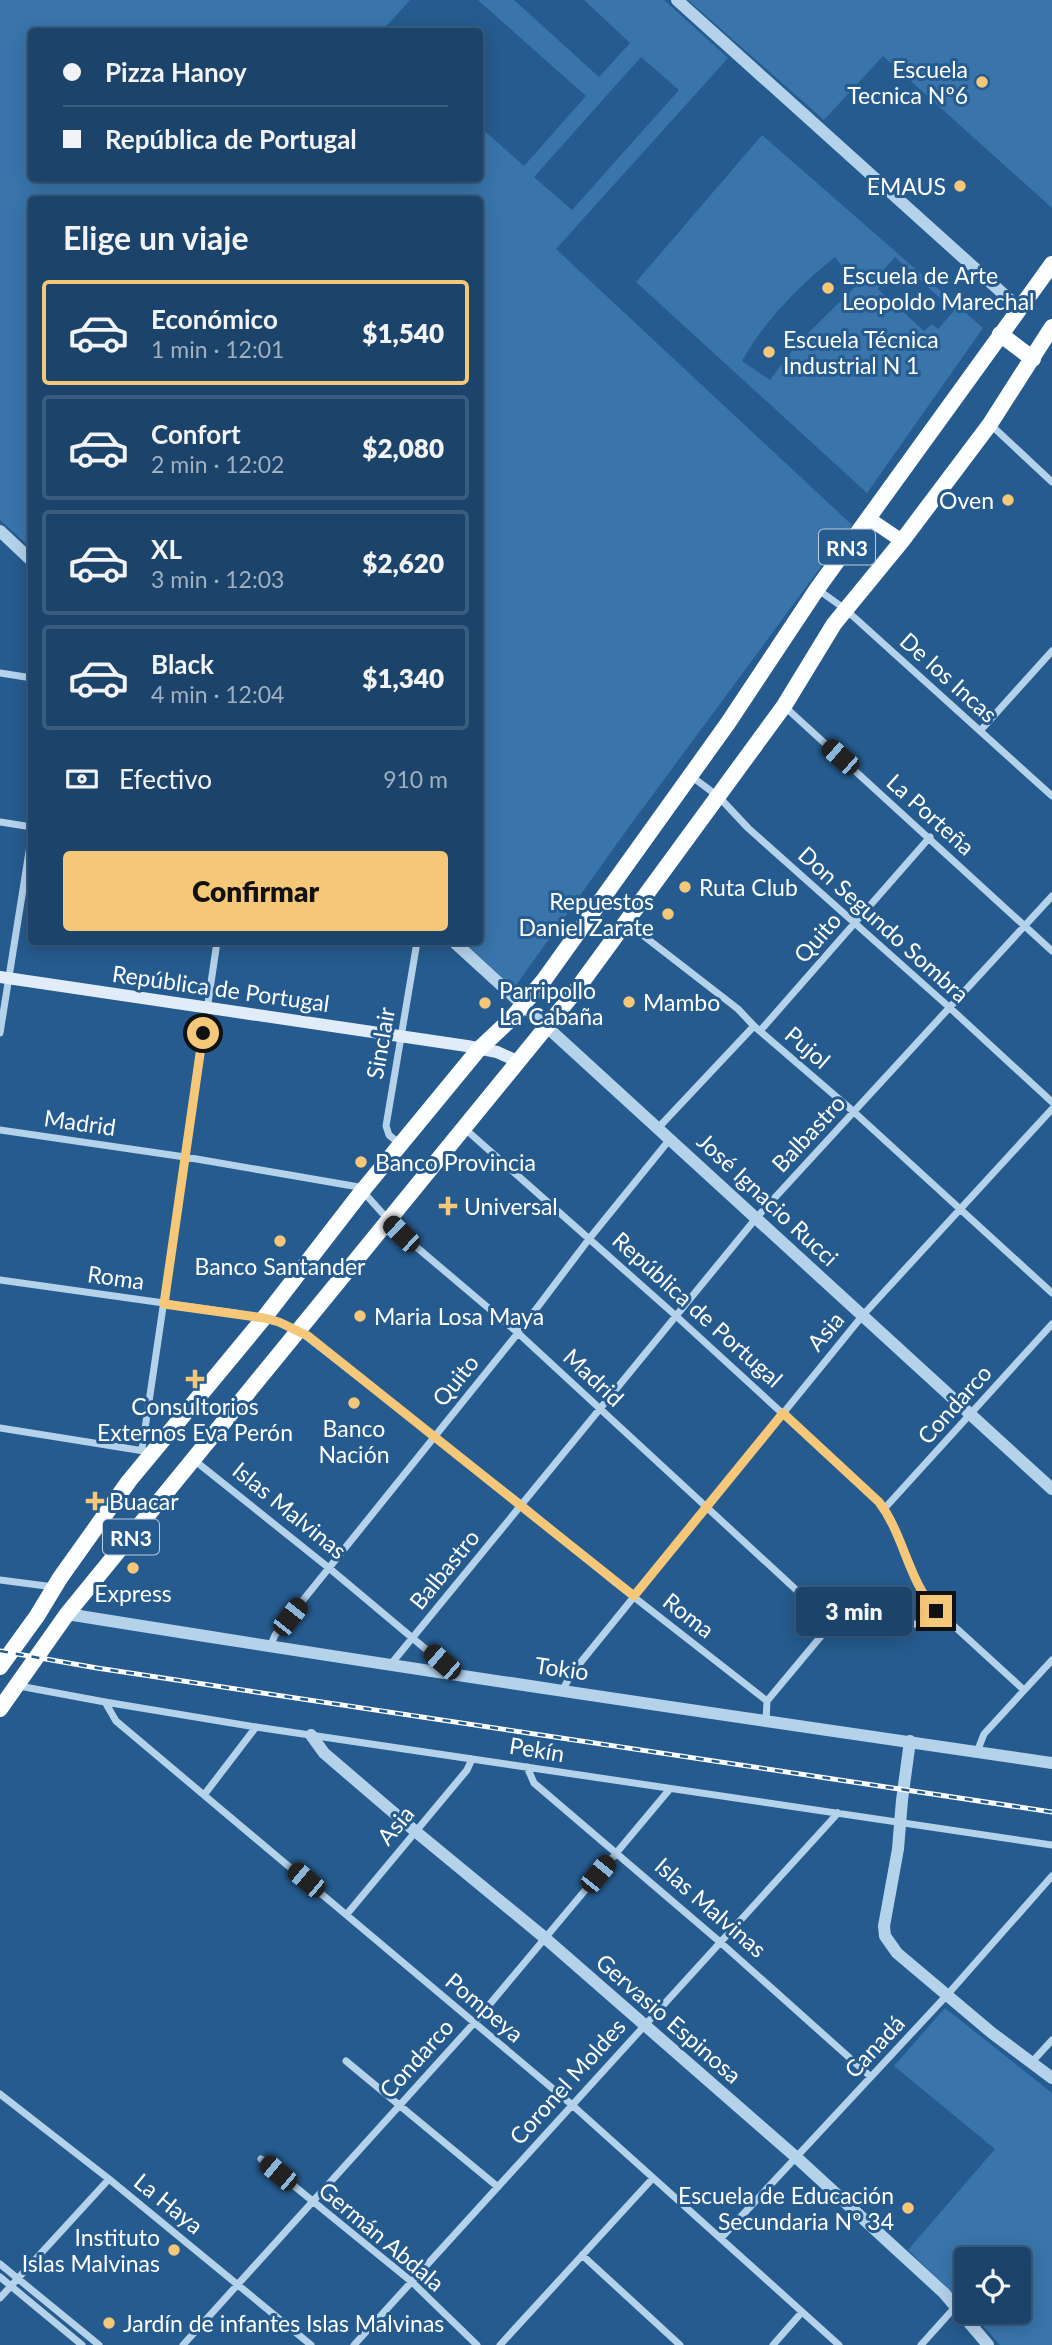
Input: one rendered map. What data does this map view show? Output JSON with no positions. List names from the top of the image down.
{
  "streets": {
    "highway": ["RN3"],
    "main road": ["República de Portugal"],
    "street": [
      "De los Incas",
      "La Porteña",
      "Don Segundo Sombra",
      "Quito",
      "Sinclair",
      "Pujol",
      "Madrid",
      "Balbastro",
      "José Ignacio Rucci",
      "Roma",
      "Asia",
      "Condarco",
      "Islas Malvinas",
      "Tokio",
      "Pekín",
      "Pompeya",
      "Gervasio Espinosa",
      "Canadá",
      "Coronel Moldes",
      "La Haya",
      "Germán Abdala"
    ]
  },
  "crossings": [
    ["RN3", "De los Incas"],
    ["RN3", "La Porteña"],
    ["RN3", "Don Segundo Sombra"],
    ["RN3", "República de Portugal"],
    ["RN3", "Sinclair"],
    ["RN3", "Pujol"],
    ["RN3", "Madrid"],
    ["RN3", "José Ignacio Rucci"],
    ["RN3", "Roma"],
    ["RN3", "Islas Malvinas"],
    ["RN3", "Tokio"],
    ["RN3", "Pekín"],
    ["La Porteña", "Quito"],
    ["La Porteña", "Balbastro"],
    ["Don Segundo Sombra", "Quito"],
    ["Don Segundo Sombra", "Balbastro"],
    ["Quito", "República de Portugal"],
    ["Quito", "Pujol"],
    ["Quito", "Madrid"],
    ["Quito", "José Ignacio Rucci"],
    ["Quito", "Roma"],
    ["Quito", "Islas Malvinas"],
    ["Quito", "Tokio"],
    ["República de Portugal", "Sinclair"],
    ["República de Portugal", "Balbastro"],
    ["República de Portugal", "Asia"],
    ["República de Portugal", "Condarco"],
    ["Pujol", "Balbastro"],
    ["Pujol", "Asia"],
    ["Madrid", "Balbastro"],
    ["Madrid", "Asia"],
    ["Balbastro", "José Ignacio Rucci"],
    ["Balbastro", "Roma"],
    ["Balbastro", "Islas Malvinas"],
    ["Balbastro", "Tokio"],
    ["José Ignacio Rucci", "Asia"],
    ["José Ignacio Rucci", "Condarco"],
    ["Roma", "Asia"],
    ["Asia", "Tokio"],
    ["Asia", "Pekín"],
    ["Asia", "Pompeya"],
    ["Asia", "Gervasio Espinosa"],
    ["Condarco", "Islas Malvinas"],
    ["Condarco", "Pekín"],
    ["Condarco", "Pompeya"],
    ["Condarco", "Gervasio Espinosa"],
    ["Condarco", "La Haya"],
    ["Condarco", "Germán Abdala"],
    ["Islas Malvinas", "Tokio"],
    ["Islas Malvinas", "Pekín"],
    ["Islas Malvinas", "Canadá"],
    ["Islas Malvinas", "Coronel Moldes"],
    ["Pekín", "Pompeya"],
    ["Pekín", "Gervasio Espinosa"],
    ["Pekín", "Coronel Moldes"],
    ["Pompeya", "Canadá"],
    ["Pompeya", "Coronel Moldes"],
    ["Gervasio Espinosa", "Canadá"],
    ["Gervasio Espinosa", "Coronel Moldes"],
    ["Coronel Moldes", "Germán Abdala"]
  ],
  "places": {
    "other": [
      "Escuela Tecnica Nº6",
      "EMAUS",
      "Escuela de Arte Leopoldo Marechal",
      "Escuela Técnica Industrial N 1",
      "Oven",
      "Ruta Club",
      "Repuestos Daniel Zarate",
      "Mambo",
      "Parripollo La Cabaña",
      "Banco Provincia",
      "Banco Santander",
      "Maria Losa Maya",
      "Banco Nación",
      "Express",
      "Escuela de Educación Secundaria Nº 34",
      "Instituto Islas Malvinas",
      "Jardín de infantes Islas Malvinas"
    ],
    "health": ["Universal", "Consultorios Externos Eva Perón", "Buacar"]
  },
  "page": {
    "banner": ["Pizza Hanoy", "República de Portugal"],
    "heading": "Elige un viaje",
    "list": [
      {
        "name": "Económico",
        "note": "1 min · 12:01",
        "value": "$1,540"
      },
      {
        "name": "Confort",
        "note": "2 min · 12:02",
        "value": "$2,080"
      },
      {
        "name": "XL",
        "note": "3 min · 12:03",
        "value": "$2,620"
      },
      {
        "name": "Black",
        "note": "4 min · 12:04",
        "value": "$1,340"
      }
    ],
    "pay": ["Efectivo", "910 m"],
    "buttons": "Confirmar",
    "bubble": "3 min"
  }
}
